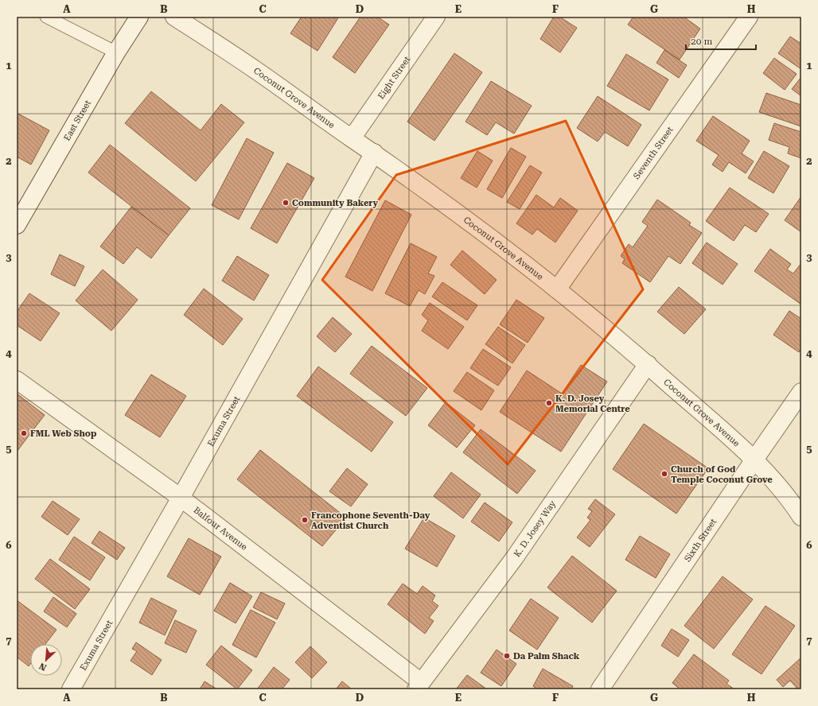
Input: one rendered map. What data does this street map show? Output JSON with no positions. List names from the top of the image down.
{
  "streets": {
    "street": [
      "Eight Street",
      "Coconut Grove Avenue",
      "East Street",
      "Seventh Street",
      "Exuma Street",
      "Balfour Avenue",
      "K. D. Josey Way",
      "Sixth Street"
    ]
  },
  "crossings": [
    ["Eight Street", "Coconut Grove Avenue"],
    ["Coconut Grove Avenue", "Seventh Street"],
    ["Coconut Grove Avenue", "Exuma Street"],
    ["Coconut Grove Avenue", "K. D. Josey Way"],
    ["Coconut Grove Avenue", "Sixth Street"],
    ["Exuma Street", "Balfour Avenue"],
    ["Balfour Avenue", "K. D. Josey Way"]
  ],
  "places": [
    "Community Bakery",
    "K. D. Josey Memorial Centre",
    "FML Web Shop",
    "Church of God Temple Coconut Grove",
    "Francophone Seventh-Day Adventist Church",
    "Da Palm Shack"
  ],
  "scale_bar": "20 m",
  "north": "bottom left",
  "grid": {
    "columns": [
      "A",
      "B",
      "C",
      "D",
      "E",
      "F",
      "G",
      "H"
    ],
    "rows": [
      "1",
      "2",
      "3",
      "4",
      "5",
      "6",
      "7"
    ]
  }
}
